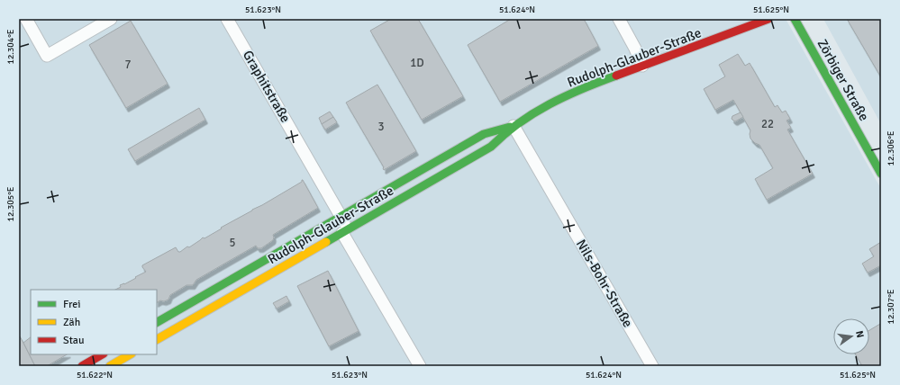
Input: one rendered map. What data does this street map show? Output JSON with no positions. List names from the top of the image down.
{
  "streets": {
    "street": [
      "Rudolph-Glauber-Straße",
      "Zörbiger Straße",
      "Graphitstraße",
      "Nils-Bohr-Straße"
    ]
  },
  "crossings": [
    ["Rudolph-Glauber-Straße", "Graphitstraße"],
    ["Rudolph-Glauber-Straße", "Nils-Bohr-Straße"]
  ],
  "house_numbers": [
    "1D",
    "7",
    "22",
    "3",
    "5"
  ],
  "legend": ["Frei", "Zäh", "Stau"],
  "north": "right",
  "coordinates": [
    "51.623°N",
    "51.624°N",
    "51.625°N",
    "12.304°E",
    "12.306°E",
    "12.305°E",
    "12.307°E",
    "51.622°N"
  ]
}
